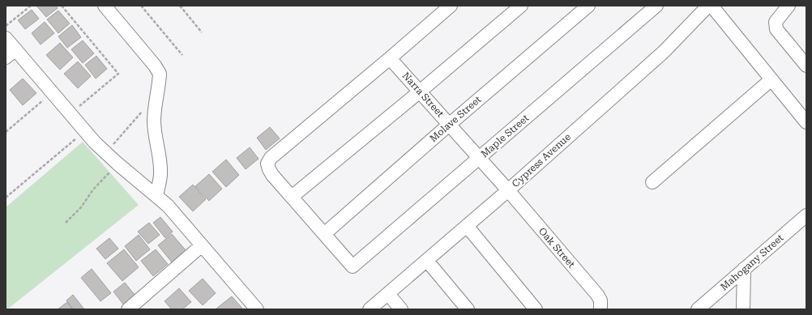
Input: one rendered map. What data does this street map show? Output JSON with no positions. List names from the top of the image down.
{
  "streets": {
    "street": [
      "Narra Street",
      "Molave Street",
      "Maple Street",
      "Cypress Avenue",
      "Oak Street",
      "Mahogany Street"
    ]
  },
  "crossings": [
    ["Narra Street", "Molave Street"],
    ["Narra Street", "Maple Street"],
    ["Narra Street", "Cypress Avenue"],
    ["Narra Street", "Oak Street"],
    ["Molave Street", "Maple Street"],
    ["Cypress Avenue", "Oak Street"]
  ]
}
